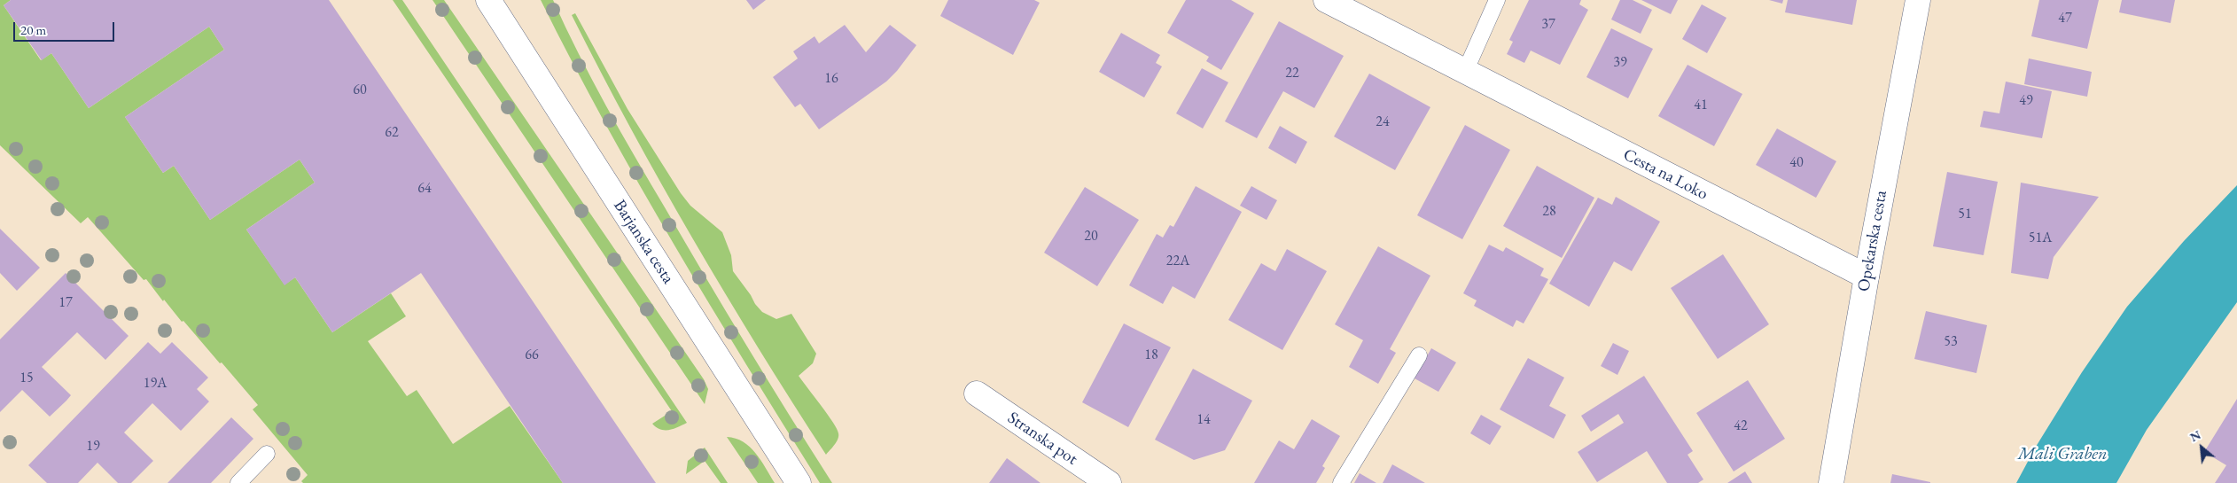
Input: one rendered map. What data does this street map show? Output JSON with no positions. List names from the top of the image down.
{
  "streets": {
    "street": [
      "Cesta na Loko",
      "Opekarska cesta",
      "Barjanska cesta",
      "Stranska pot"
    ]
  },
  "crossings": [
    ["Cesta na Loko", "Opekarska cesta"]
  ],
  "water": ["Mali Graben"],
  "house_numbers": [
    "47",
    "37",
    "39",
    "22",
    "16",
    "60",
    "49",
    "41",
    "24",
    "62",
    "40",
    "64",
    "28",
    "51",
    "20",
    "51A",
    "22A",
    "17",
    "53",
    "66",
    "18",
    "15",
    "19A",
    "14",
    "42",
    "19"
  ],
  "scale_bar": "20 m",
  "north": "top left"
}
